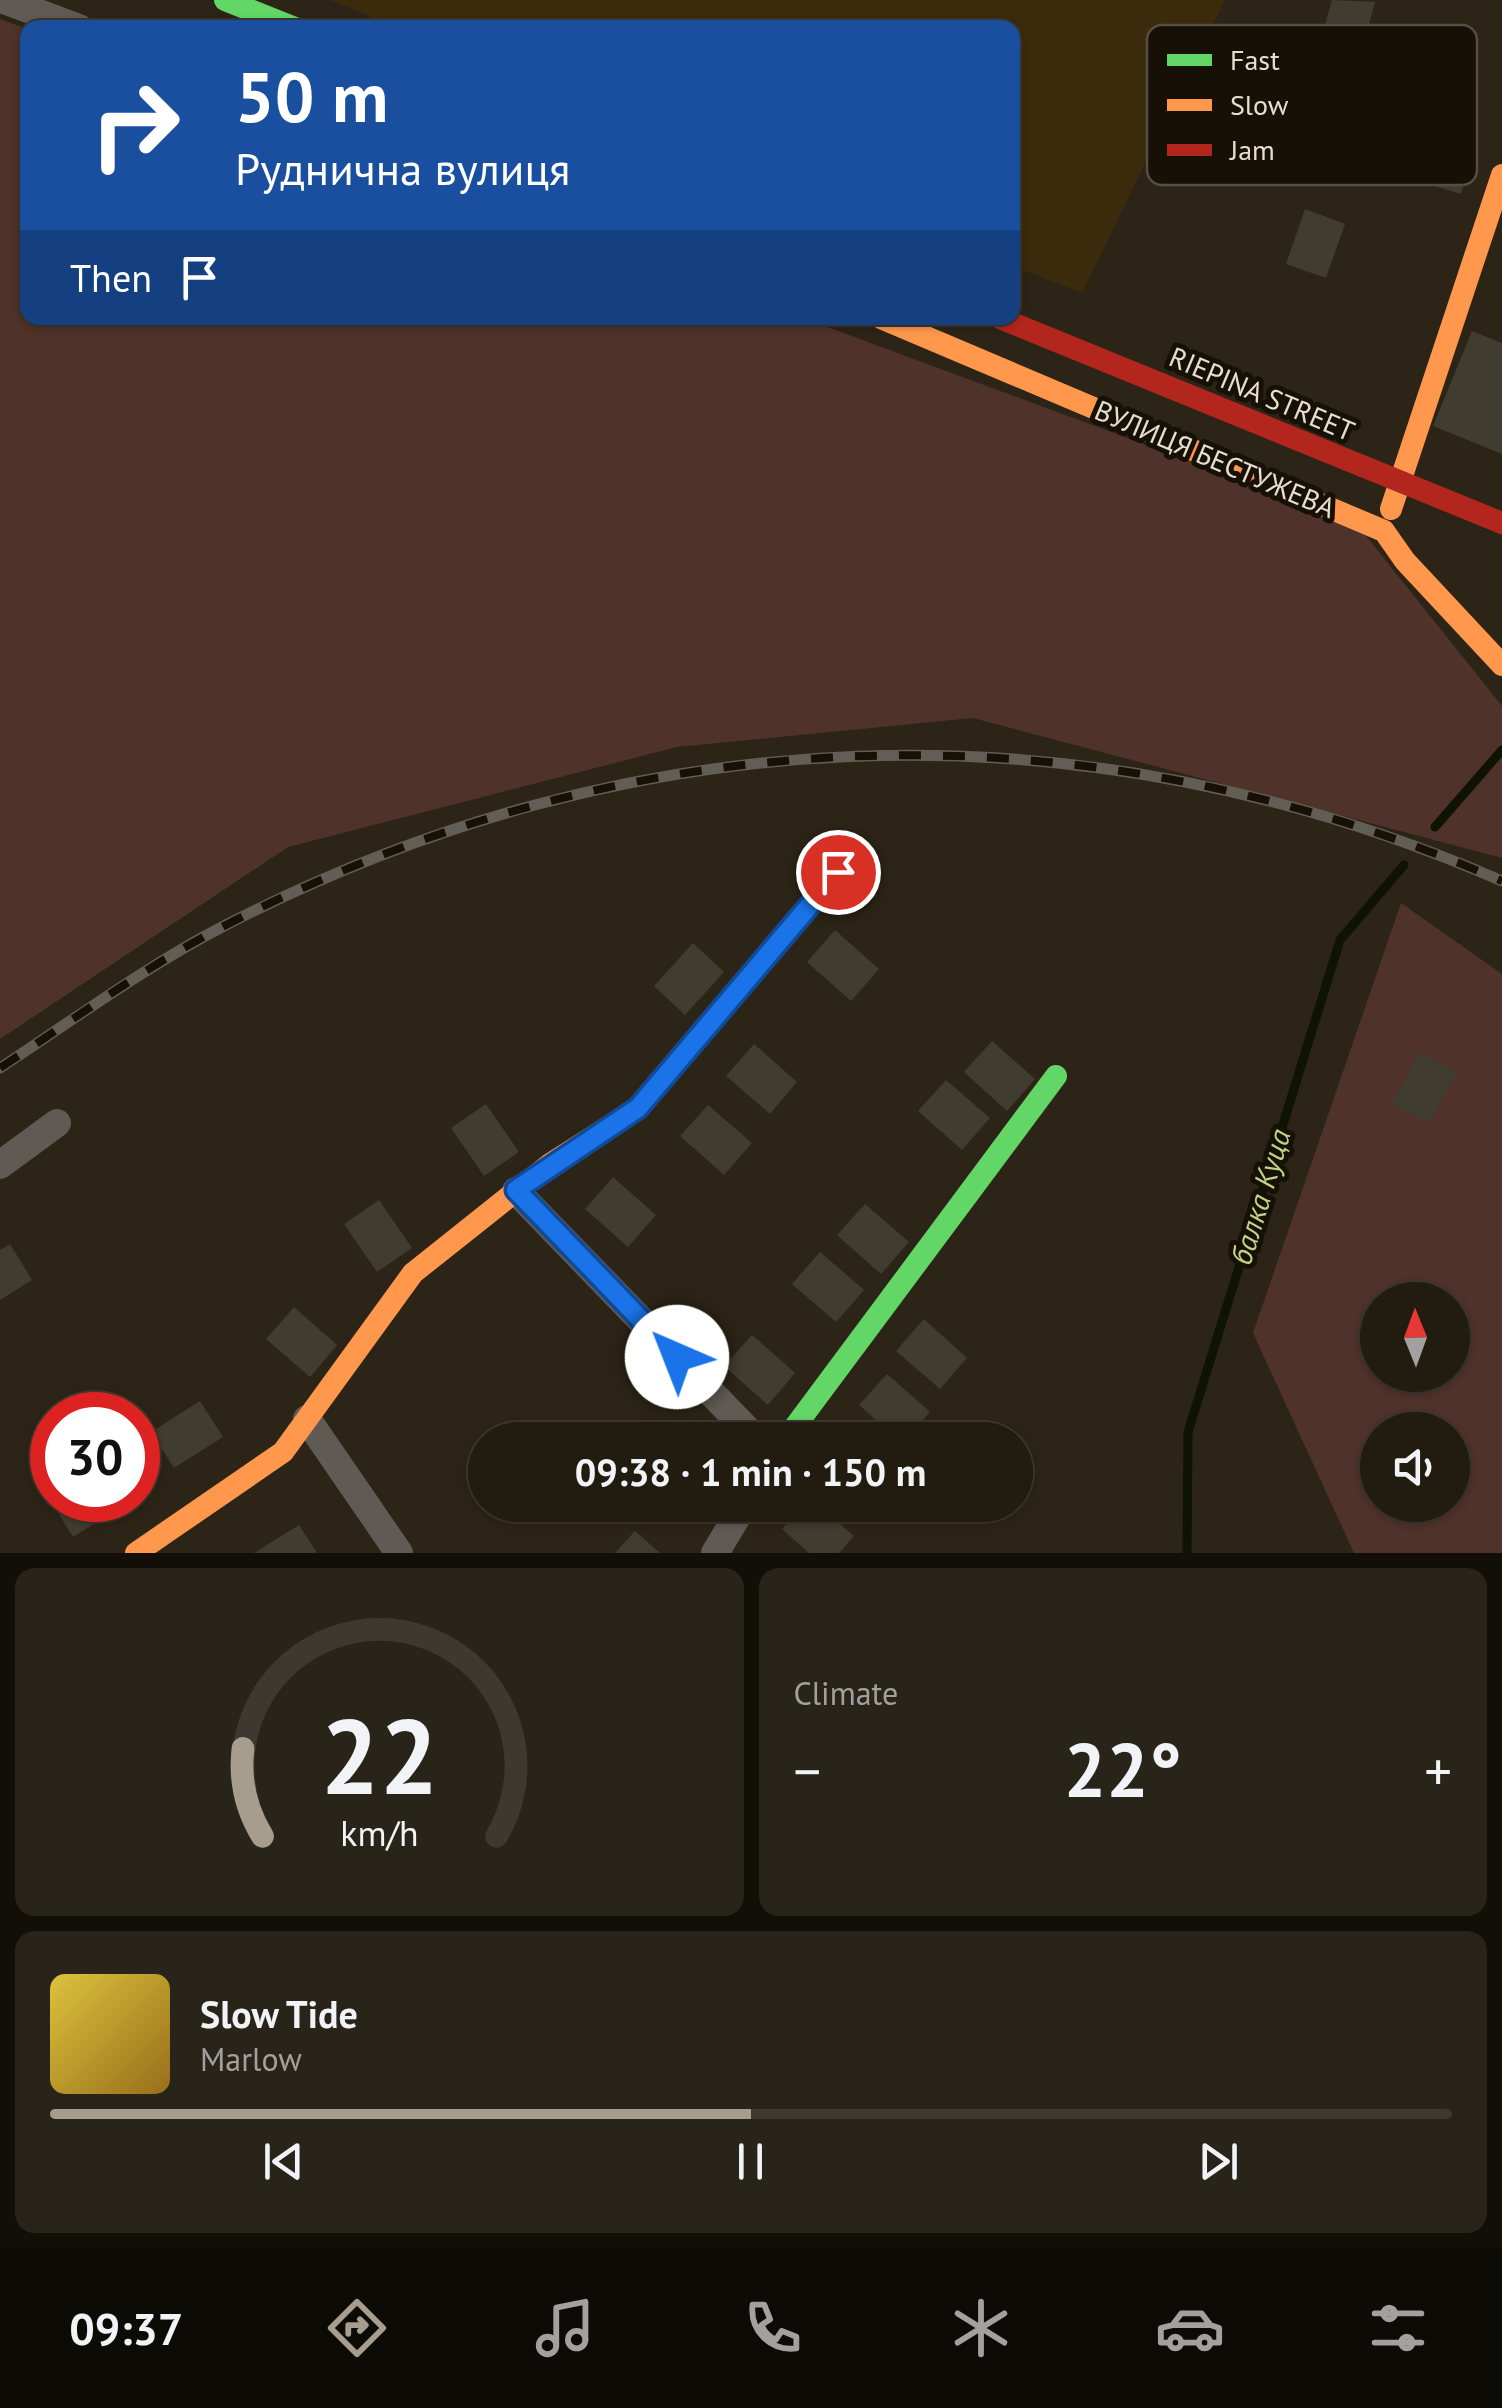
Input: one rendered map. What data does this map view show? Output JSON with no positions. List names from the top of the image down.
{
  "streets": {
    "street": ["RIEPINA STREET", "ВУЛИЦЯ БЕСТУЖЕВА"]
  },
  "water": ["балка Куца"],
  "legend": ["Fast", "Slow", "Jam"],
  "north": "top",
  "page": {
    "turn": ["50 m", "Руднична вулиця"],
    "then": "Then",
    "limit": "30",
    "trip": "09:38 · 1 min · 150 m",
    "tile": "Climate",
    "heat": ["−", "22°", "+"],
    "song": ["Slow Tide", "Marlow"],
    "tabs": "09:37",
    "gauge": ["22", "km/h"]
  }
}
